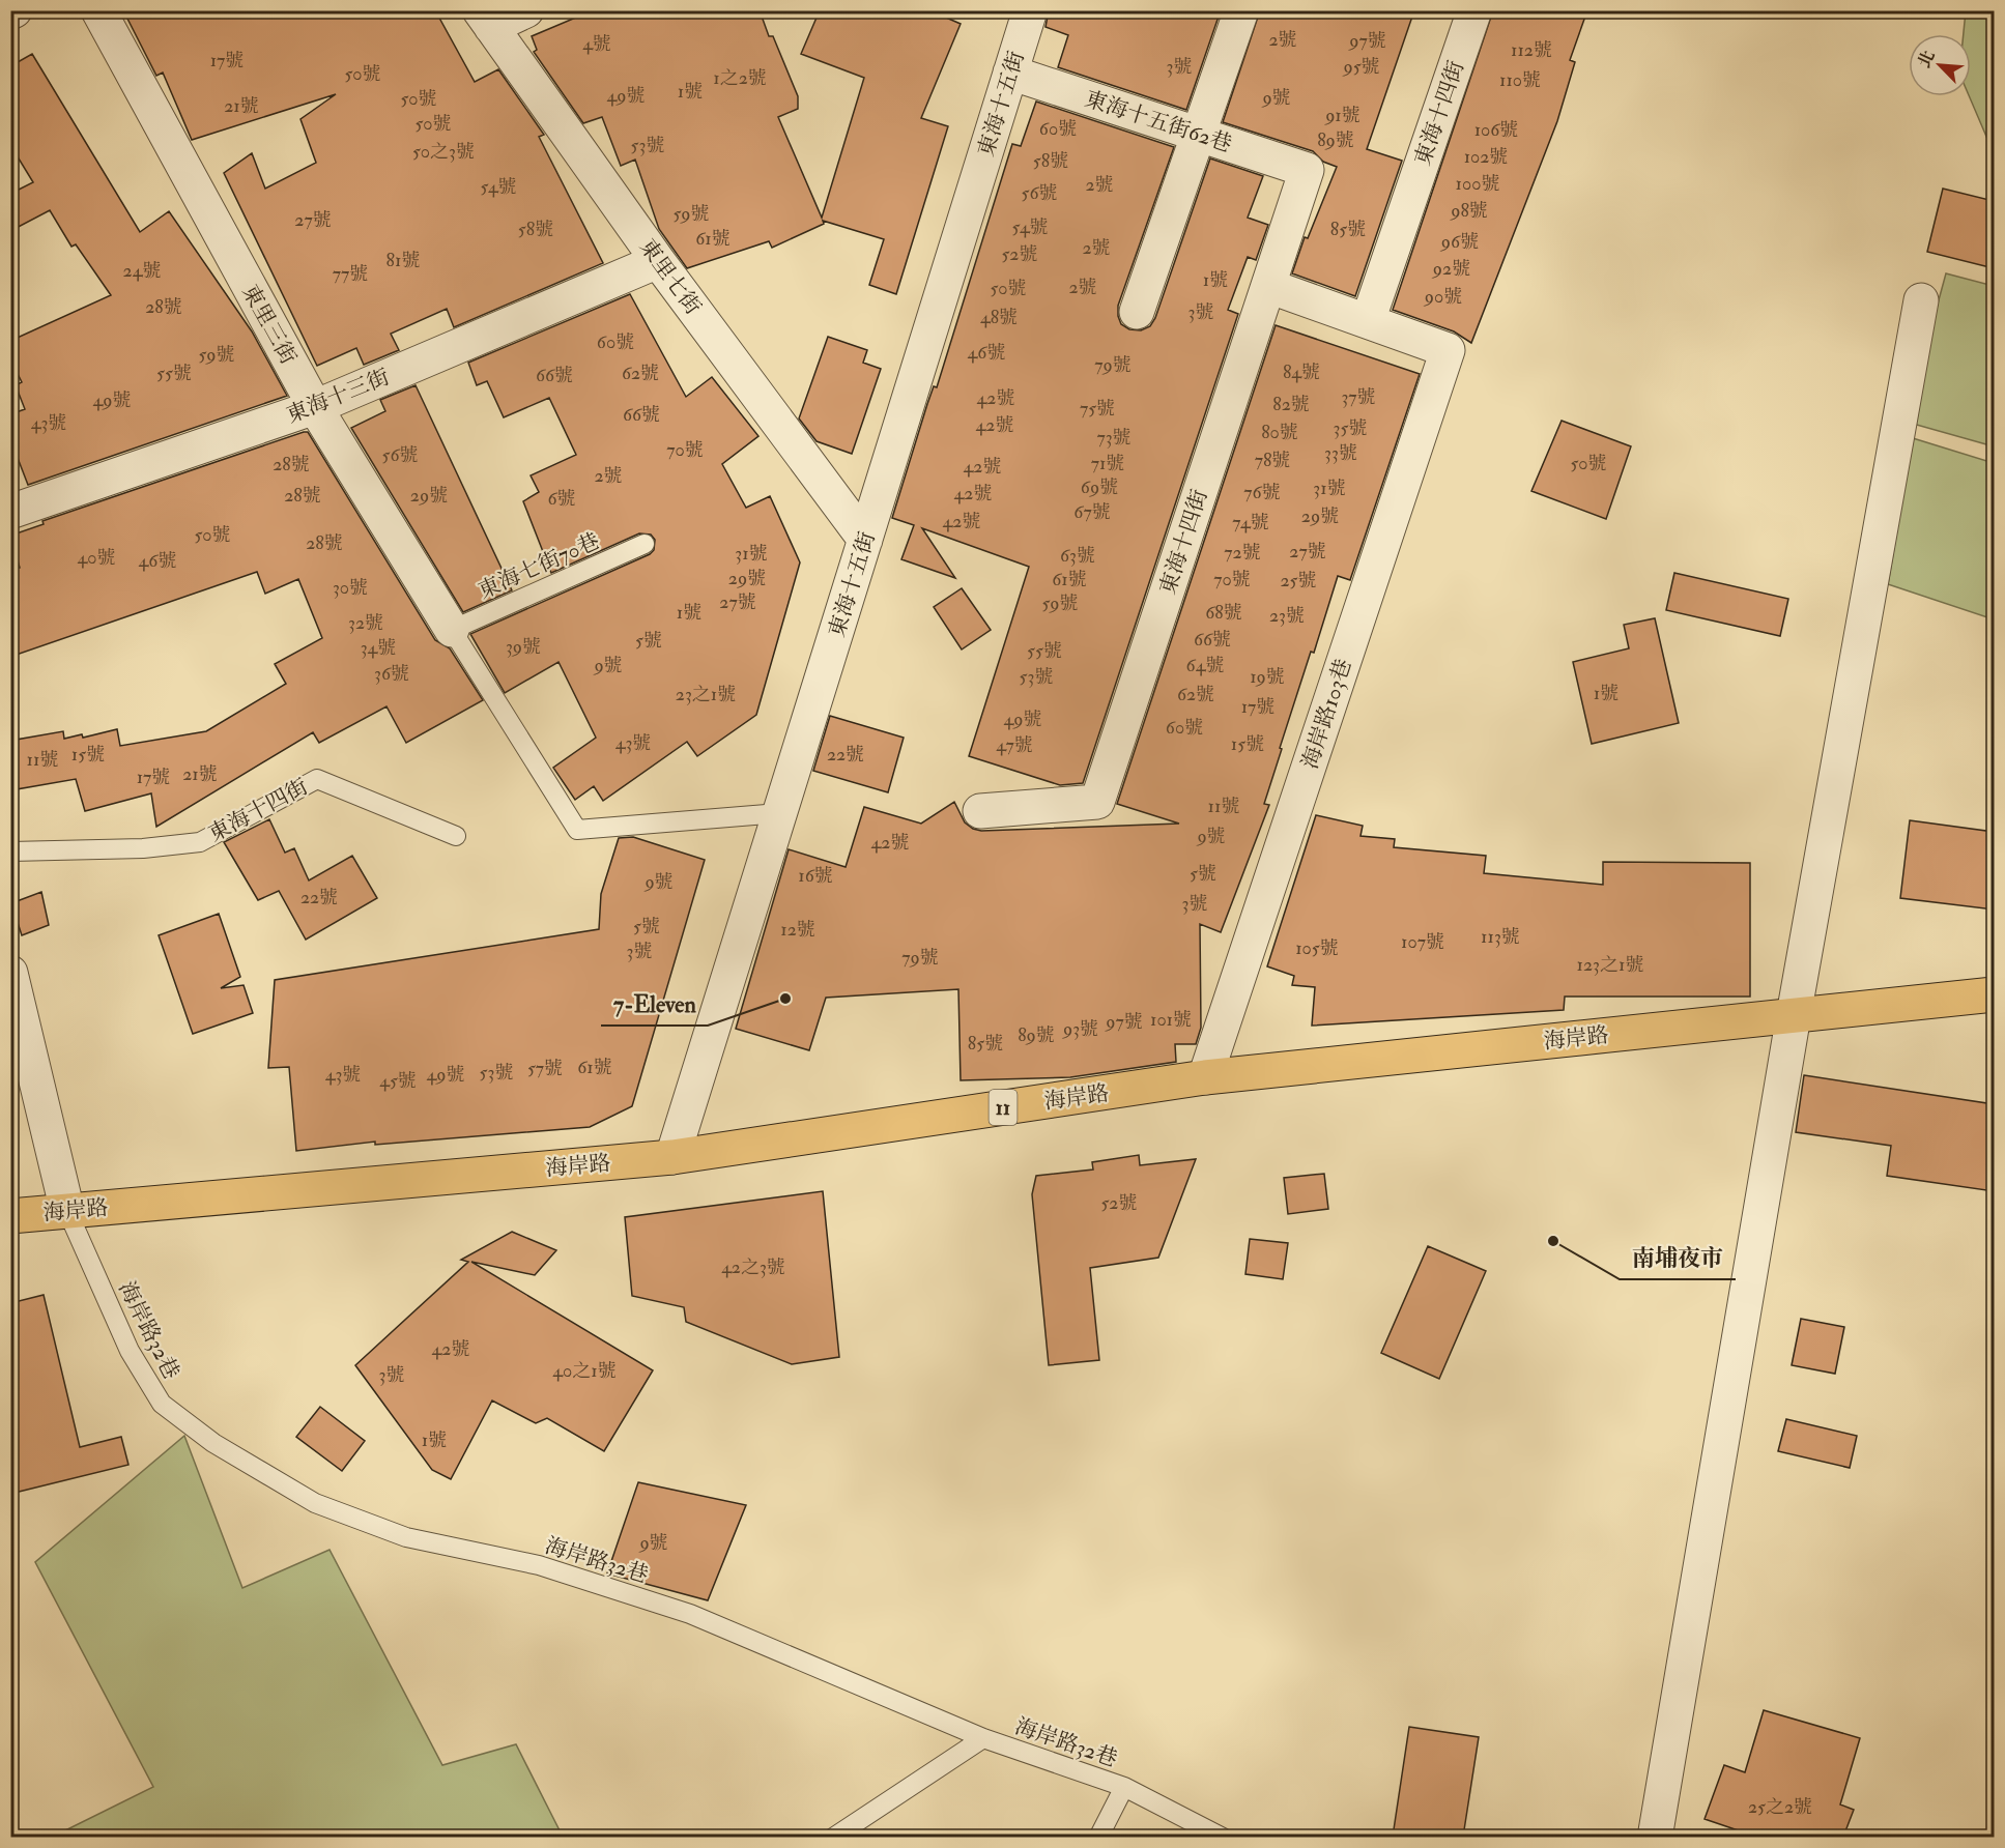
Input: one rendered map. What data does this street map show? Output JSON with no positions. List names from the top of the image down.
{
  "streets": {
    "main road": ["海岸路", "11"],
    "street": [
      "東海十五街",
      "東海十四街",
      "東海十五街62巷",
      "東里七街",
      "東里三街",
      "東海十三街",
      "海岸路103巷"
    ],
    "lane": ["東海七街70巷", "海岸路32巷"]
  },
  "crossings": [
    ["東海十五街", "東海十五街62巷"],
    ["東海十五街", "東里七街"],
    ["東海十五街", "海岸路"],
    ["東海十四街", "東海十五街62巷"],
    ["東海十四街", "海岸路103巷"],
    ["東里七街", "東海十三街"],
    ["東里三街", "東海十三街"],
    ["東里三街", "東海七街70巷"],
    ["海岸路103巷", "海岸路"],
    ["海岸路", "海岸路32巷"]
  ],
  "places": ["7-Eleven", "南埔夜市"],
  "house_numbers": [
    "2號",
    "97號",
    "4號",
    "112號",
    "17號",
    "3號",
    "95號",
    "50號",
    "1之2號",
    "110號",
    "1號",
    "49號",
    "9號",
    "50號",
    "21號",
    "91號",
    "50號",
    "60號",
    "106號",
    "89號",
    "53號",
    "50之3號",
    "102號",
    "58號",
    "100號",
    "2號",
    "54號",
    "56號",
    "98號",
    "59號",
    "27號",
    "54號",
    "58號",
    "85號",
    "61號",
    "96號",
    "2號",
    "52號",
    "81號",
    "92號",
    "24號",
    "77號",
    "1號",
    "2號",
    "50號",
    "90號",
    "28號",
    "3號",
    "48號",
    "60號",
    "46號",
    "59號",
    "79號",
    "84號",
    "55號",
    "62號",
    "66號",
    "37號",
    "42號",
    "49號",
    "82號",
    "75號",
    "66號",
    "43號",
    "42號",
    "35號",
    "80號",
    "73號",
    "70號",
    "33號",
    "56號",
    "78號",
    "71號",
    "50號",
    "28號",
    "42號",
    "2號",
    "69號",
    "31號",
    "76號",
    "42號",
    "28號",
    "29號",
    "6號",
    "67號",
    "29號",
    "42號",
    "74號",
    "50號",
    "28號",
    "27號",
    "72號",
    "31號",
    "63號",
    "40號",
    "46號",
    "29號",
    "61號",
    "70號",
    "25號",
    "30號",
    "27號",
    "59號",
    "1號",
    "68號",
    "23號",
    "32號",
    "66號",
    "5號",
    "39號",
    "34號",
    "55號",
    "9號",
    "64號",
    "36號",
    "53號",
    "19號",
    "1號",
    "23之1號",
    "62號",
    "17號",
    "49號",
    "60號",
    "43號",
    "15號",
    "47號",
    "15號",
    "22號",
    "11號",
    "21號",
    "17號",
    "11號",
    "9號",
    "42號",
    "5號",
    "16號",
    "9號",
    "22號",
    "3號",
    "5號",
    "12號",
    "113號",
    "107號",
    "105號",
    "3號",
    "79號",
    "123之1號",
    "101號",
    "97號",
    "93號",
    "89號",
    "85號",
    "61號",
    "57號",
    "53號",
    "43號",
    "49號",
    "45號",
    "52號",
    "42之3號",
    "42號",
    "40之1號",
    "3號",
    "1號",
    "9號",
    "25之2號"
  ],
  "north": "top left"
}
